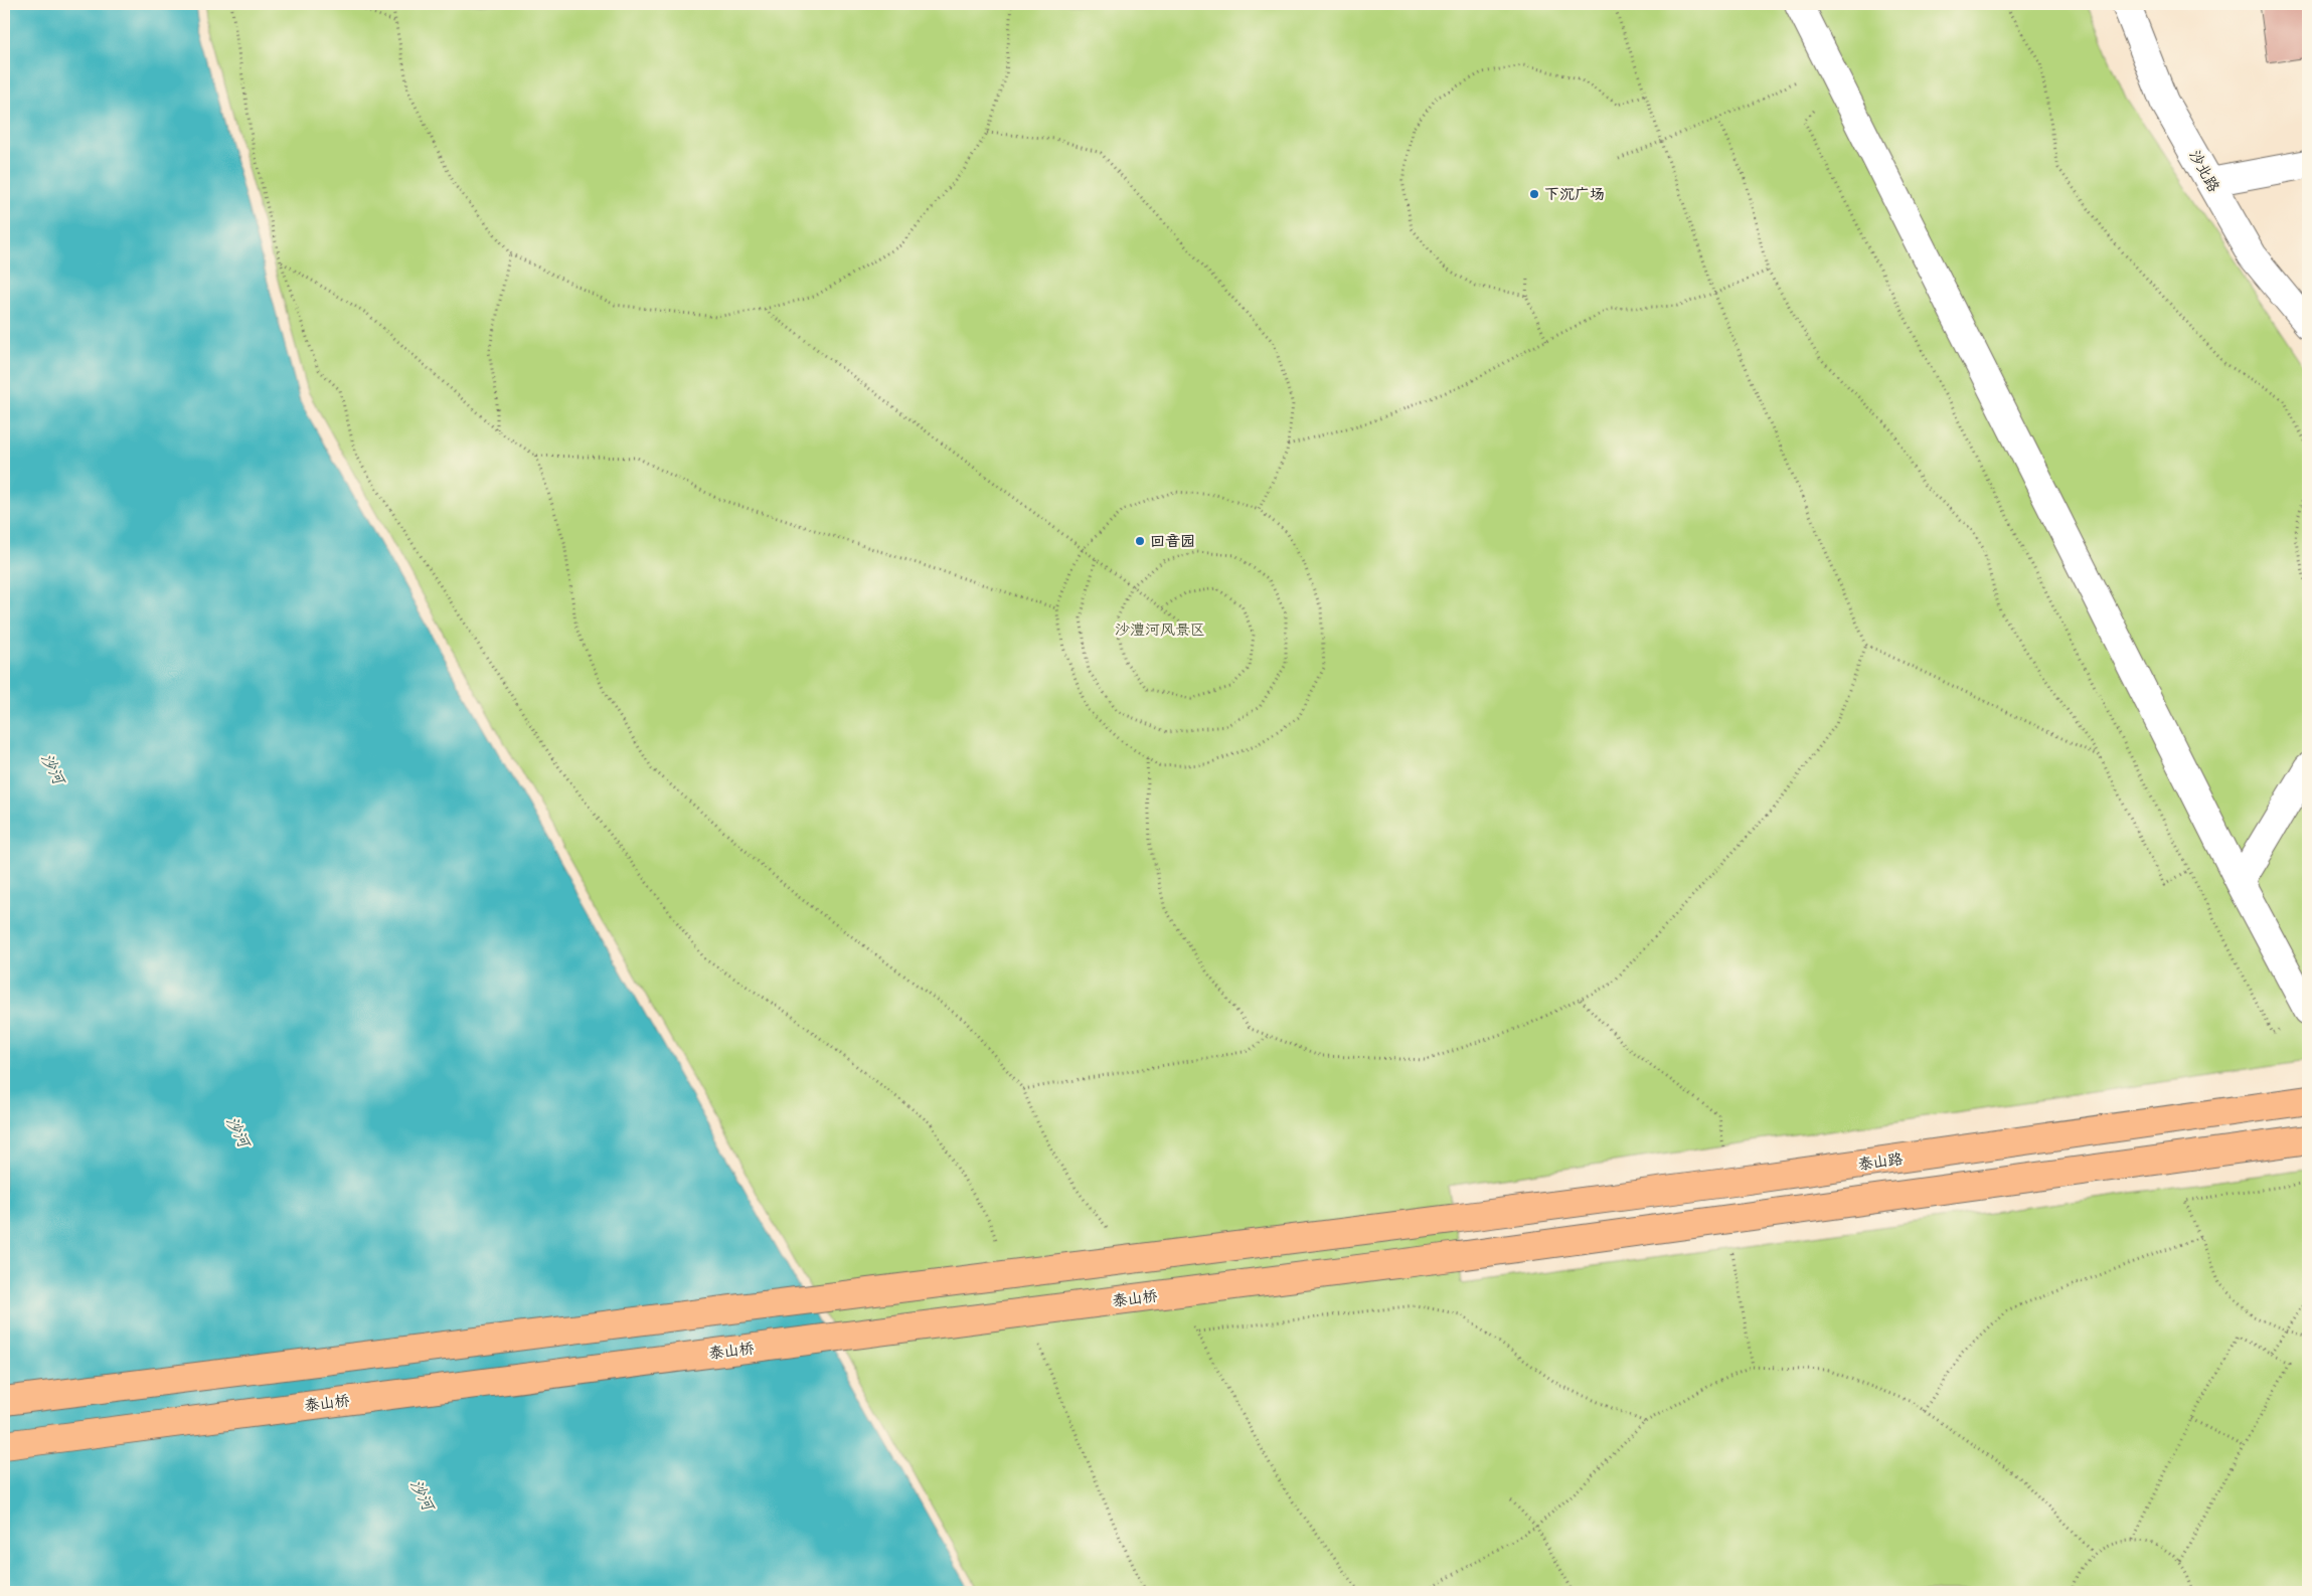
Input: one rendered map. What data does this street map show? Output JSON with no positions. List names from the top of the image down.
{
  "streets": {
    "main road": ["泰山路", "泰山桥"],
    "street": ["沙北路"]
  },
  "water": ["沙河"],
  "parks": ["沙澧河风景区"],
  "places": ["下沉广场", "回音园"]
}
